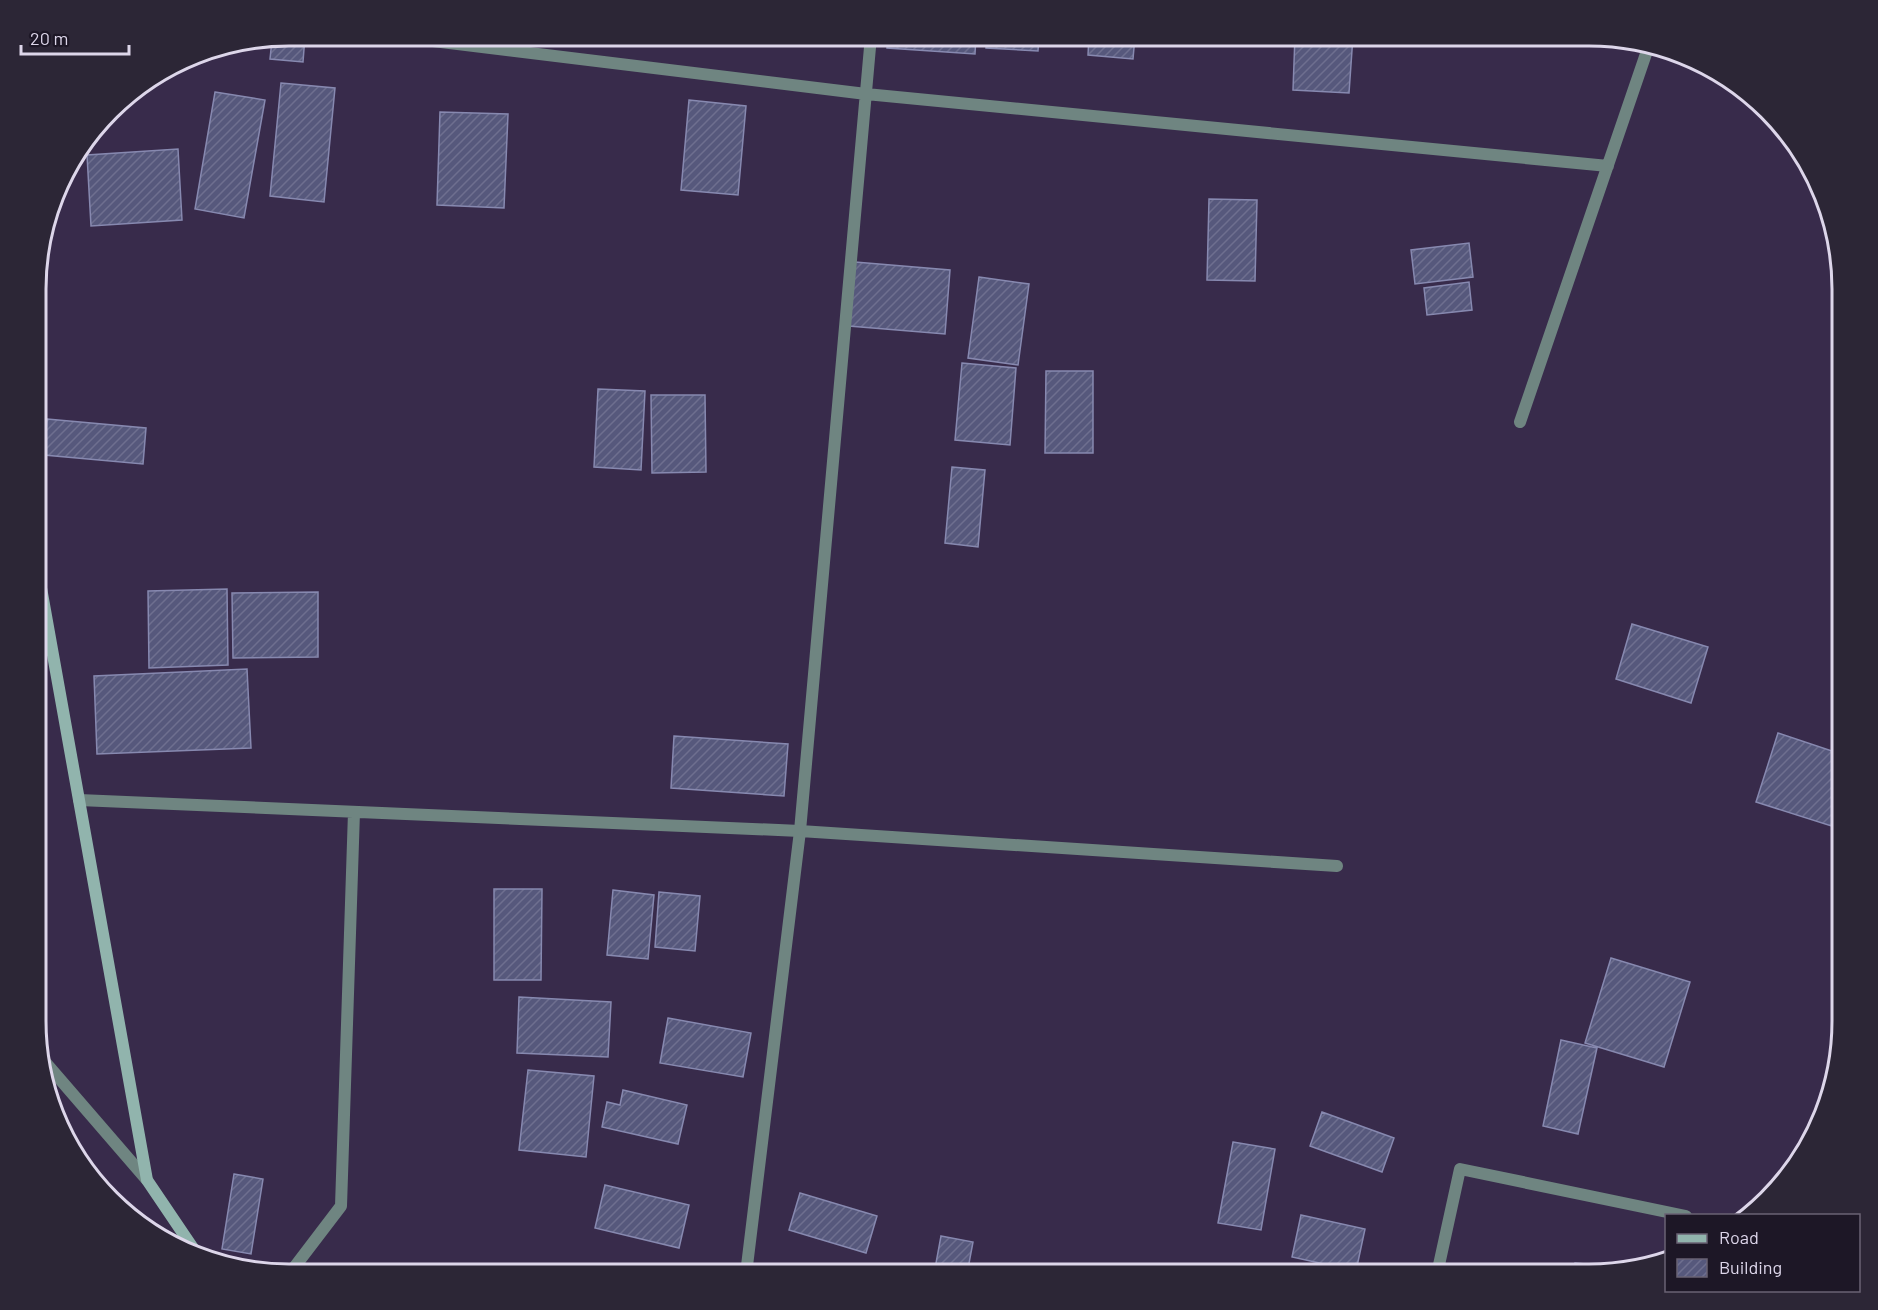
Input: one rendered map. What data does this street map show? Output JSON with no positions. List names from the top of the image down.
{
  "legend": ["Road", "Building"],
  "scale_bar": "20 m"
}
